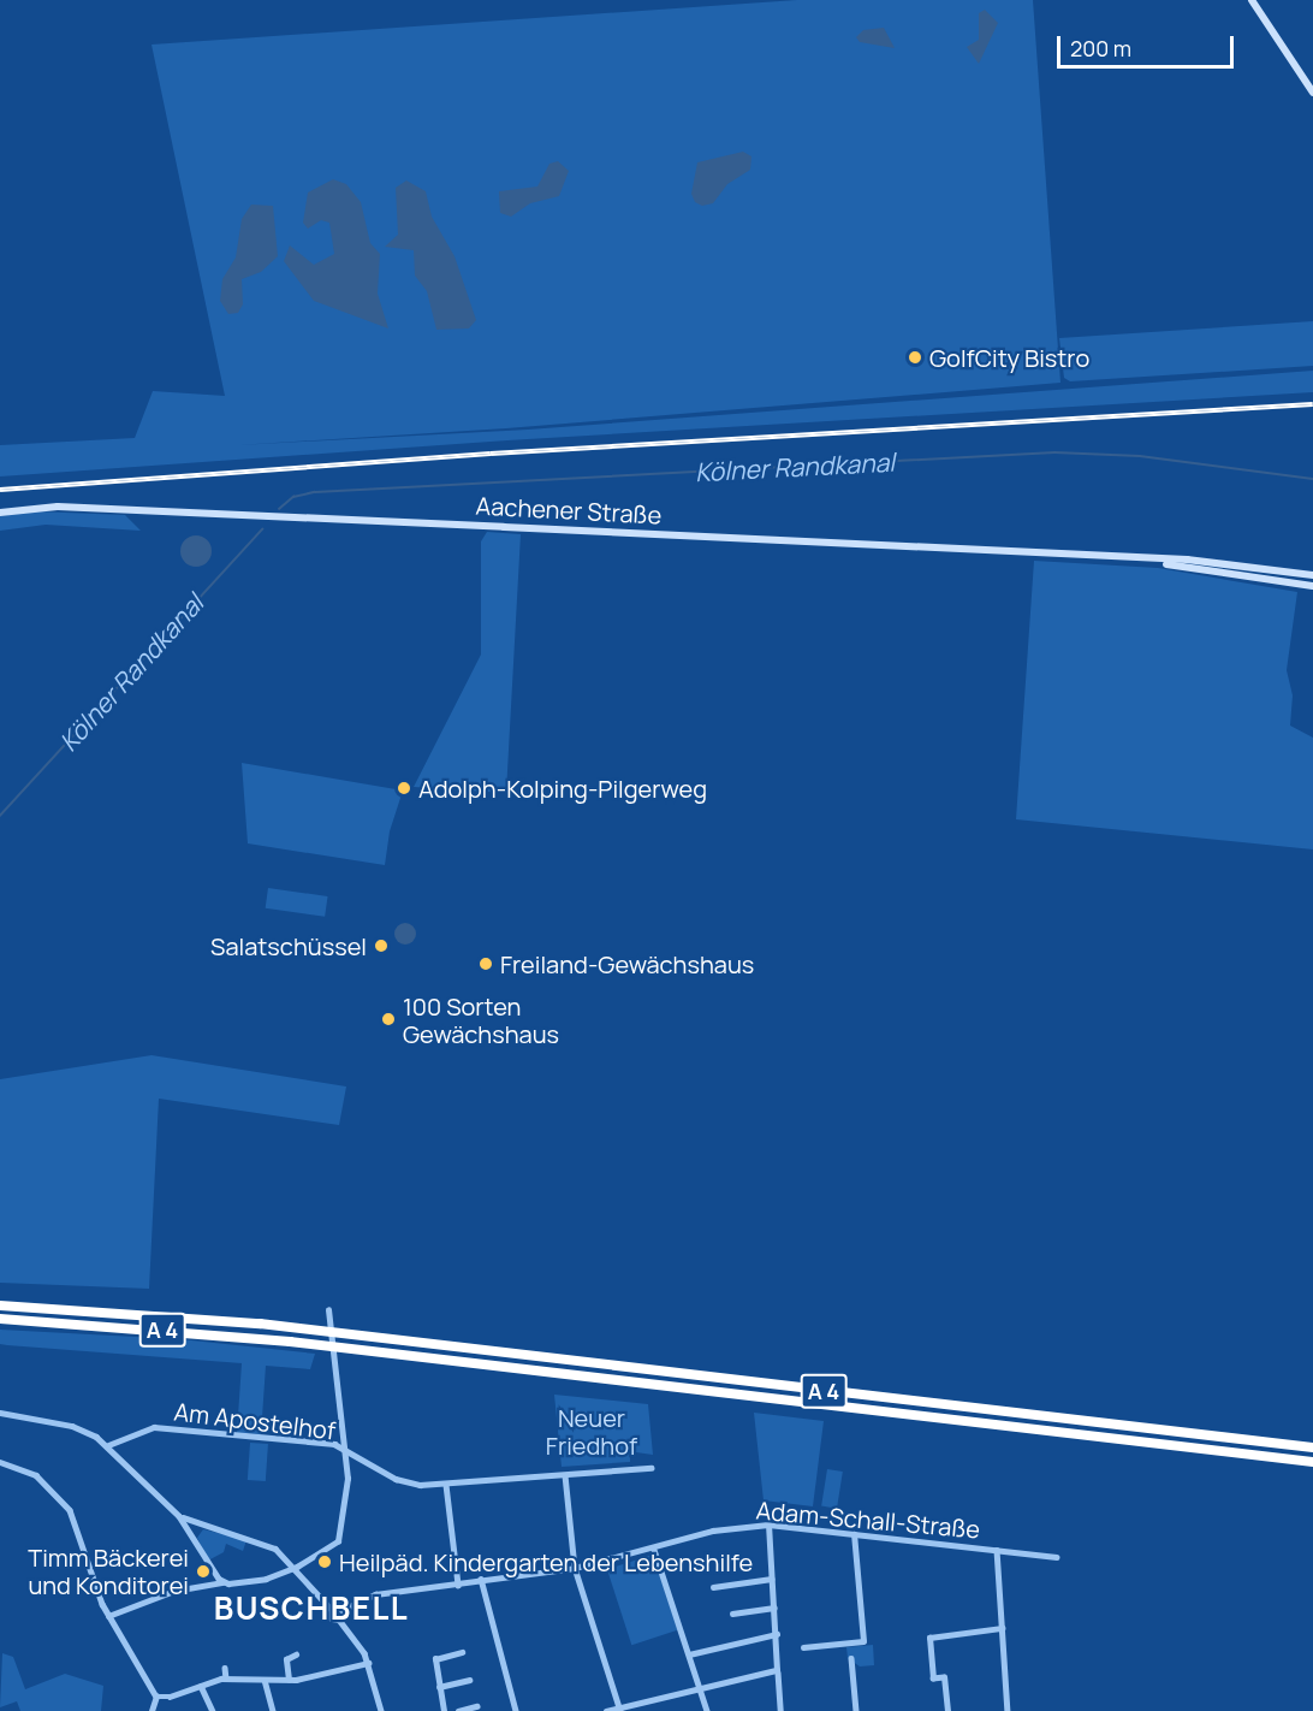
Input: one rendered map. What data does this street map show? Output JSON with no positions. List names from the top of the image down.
{
  "streets": {
    "highway": ["A 4"],
    "main road": ["Aachener Straße"],
    "street": ["Am Apostelhof", "Adam-Schall-Straße"]
  },
  "districts": ["BUSCHBELL"],
  "water": ["Kölner Randkanal"],
  "parks": ["Neuer Friedhof"],
  "places": [
    "GolfCity Bistro",
    "Adolph-Kolping-Pilgerweg",
    "Salatschüssel",
    "Freiland-Gewächshaus",
    "100 Sorten Gewächshaus",
    "Heilpäd. Kindergarten der Lebenshilfe",
    "Timm Bäckerei und Konditorei"
  ],
  "scale_bar": "200 m"
}
